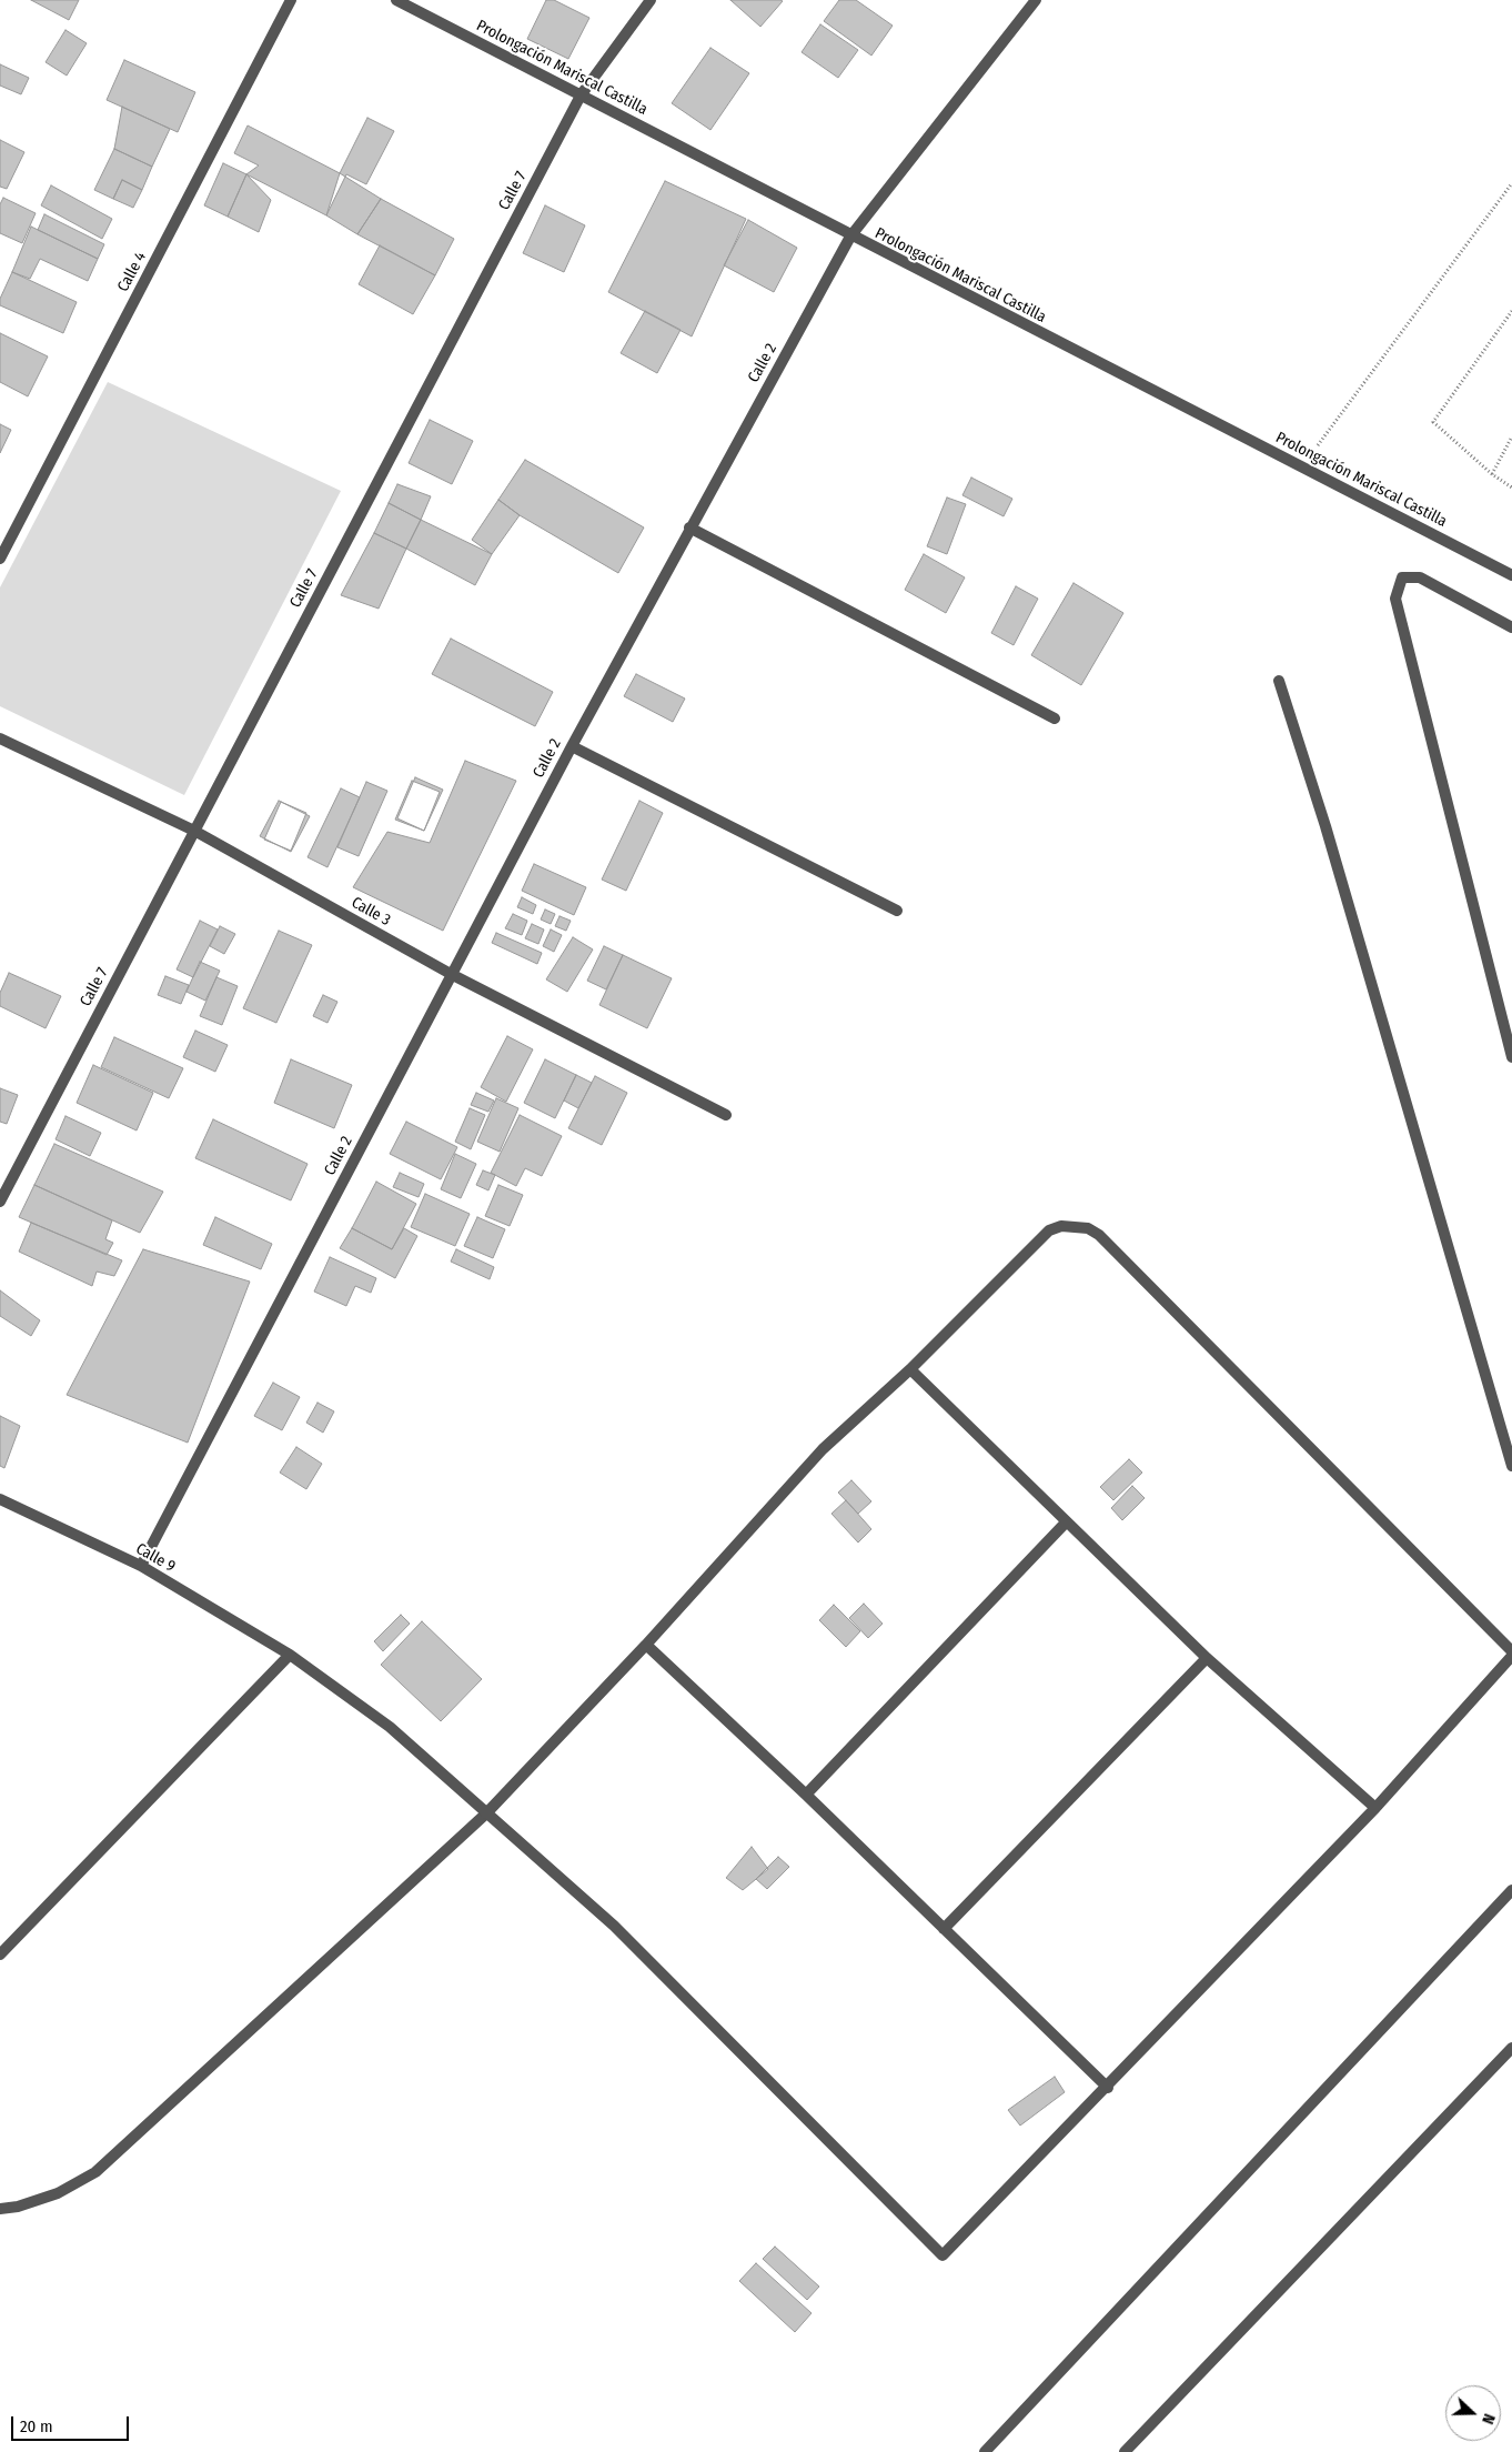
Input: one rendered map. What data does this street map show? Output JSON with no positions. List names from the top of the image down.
{
  "streets": {
    "street": [
      "Prolongación Mariscal Castilla",
      "Calle 7",
      "Calle 4",
      "Calle 2",
      "Calle 3",
      "Calle 9"
    ]
  },
  "crossings": [
    ["Prolongación Mariscal Castilla", "Calle 7"],
    ["Prolongación Mariscal Castilla", "Calle 2"],
    ["Calle 7", "Calle 3"],
    ["Calle 2", "Calle 3"],
    ["Calle 2", "Calle 9"]
  ],
  "scale_bar": "20 m",
  "north": "right"
}
